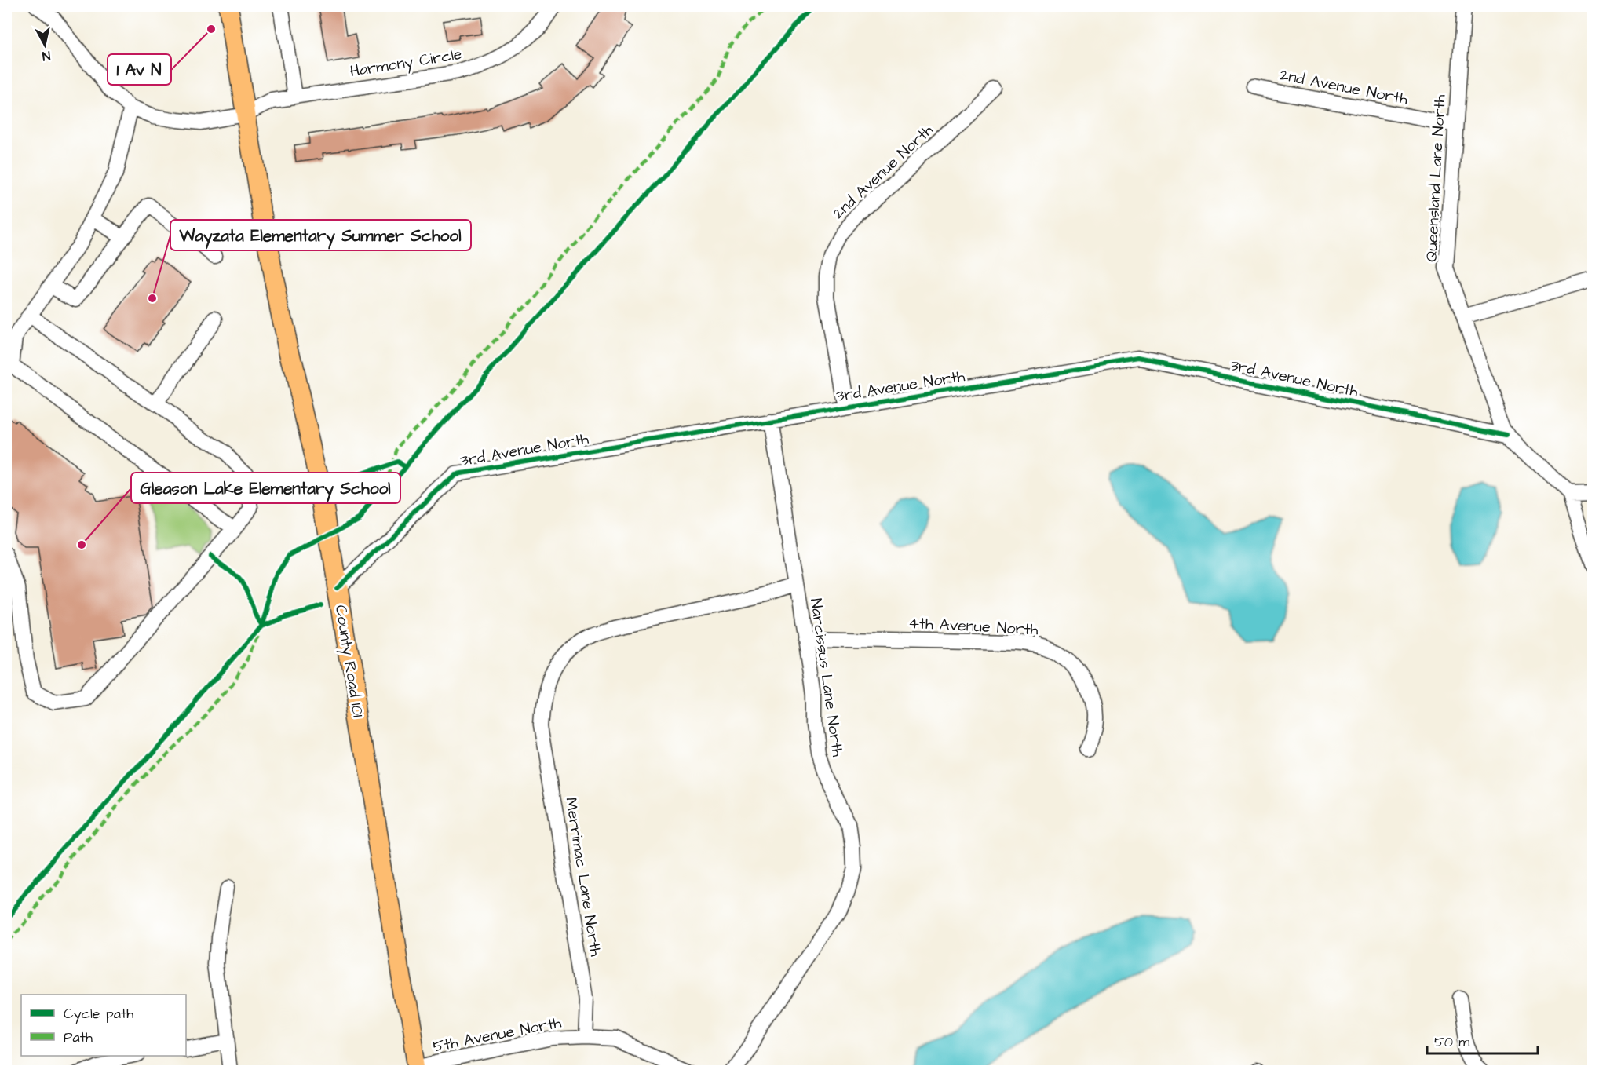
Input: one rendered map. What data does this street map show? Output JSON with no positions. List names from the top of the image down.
{
  "streets": {
    "main road": ["County Road 101"],
    "street": [
      "Harmony Circle",
      "2nd Avenue North",
      "Queensland Lane North",
      "3rd Avenue North",
      "4th Avenue North",
      "Narcissus Lane North",
      "Merrimac Lane North",
      "5th Avenue North"
    ]
  },
  "crossings": [
    ["Harmony Circle", "County Road 101"],
    ["2nd Avenue North", "Queensland Lane North"],
    ["2nd Avenue North", "3rd Avenue North"],
    ["Queensland Lane North", "3rd Avenue North"],
    ["3rd Avenue North", "County Road 101"],
    ["3rd Avenue North", "Narcissus Lane North"],
    ["4th Avenue North", "Narcissus Lane North"],
    ["County Road 101", "5th Avenue North"],
    ["Narcissus Lane North", "Merrimac Lane North"],
    ["Merrimac Lane North", "5th Avenue North"]
  ],
  "places": ["1 Av N", "Wayzata Elementary Summer School", "Gleason Lake Elementary School"],
  "legend": ["Cycle path", "Path"],
  "scale_bar": "50 m",
  "north": "bottom"
}
